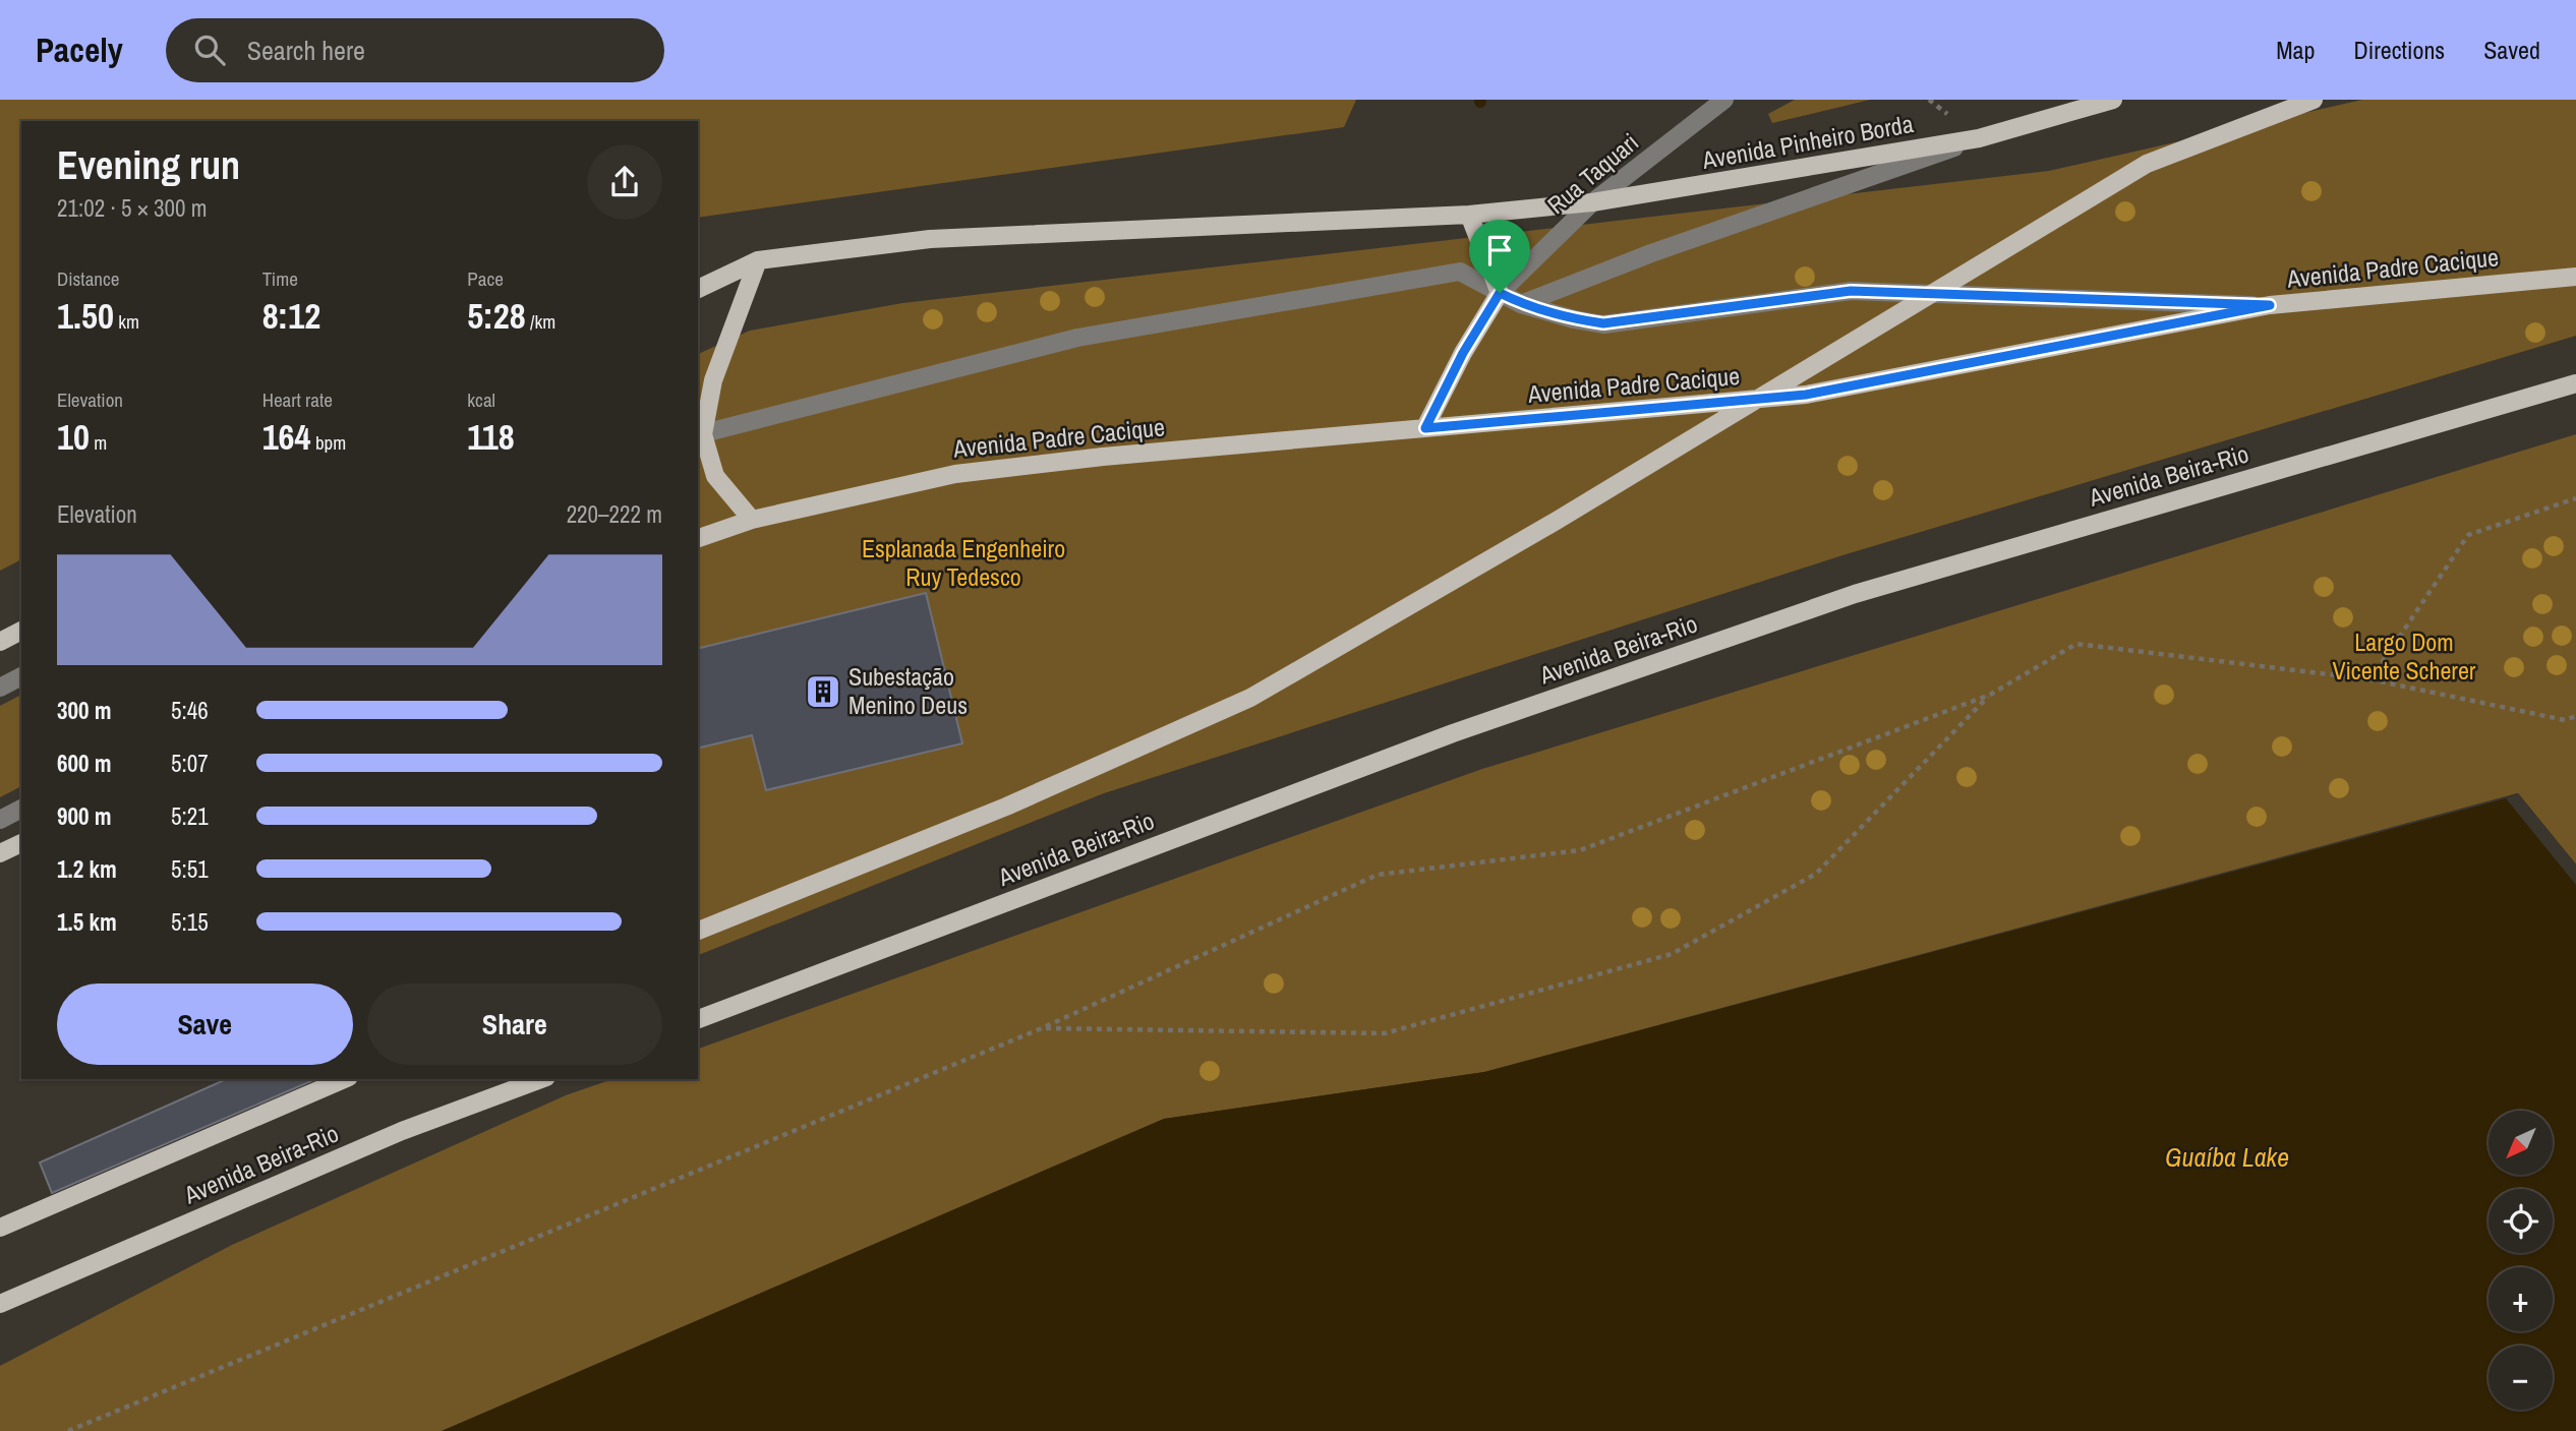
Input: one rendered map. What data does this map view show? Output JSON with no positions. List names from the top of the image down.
{
  "streets": {
    "main road": ["Avenida Pinheiro Borda", "Avenida Padre Cacique", "Avenida Beira-Rio"],
    "street": ["Rua Taquari"]
  },
  "crossings": [
    ["Avenida Pinheiro Borda", "Rua Taquari"]
  ],
  "water": ["Guaíba Lake"],
  "parks": ["Esplanada Engenheiro Ruy Tedesco", "Largo Dom Vicente Scherer"],
  "places": {
    "building": ["Subestação Menino Deus"]
  },
  "north": "bottom left",
  "page": {
    "header": "Pacely",
    "search": "Search here",
    "nav": ["Map", "Directions", "Saved"],
    "heading": ["Evening run", "21:02 · 5 × 300 m"],
    "stats": [
      ["Distance", "1.50 km"],
      ["Time", "8:12"],
      ["Pace", "5:28 /km"],
      ["Elevation", "10 m"],
      ["Heart rate", "164 bpm"],
      ["kcal", "118"]
    ],
    "chart": ["Elevation", "220–222 m"],
    "list": [
      {
        "name": "300 m",
        "note": "5:46"
      },
      {
        "name": "600 m",
        "note": "5:07"
      },
      {
        "name": "900 m",
        "note": "5:21"
      },
      {
        "name": "1.2 km",
        "note": "5:51"
      },
      {
        "name": "1.5 km",
        "note": "5:15"
      }
    ],
    "buttons": ["Save", "Share"],
    "map_buttons": ["+", "−"]
  }
}
